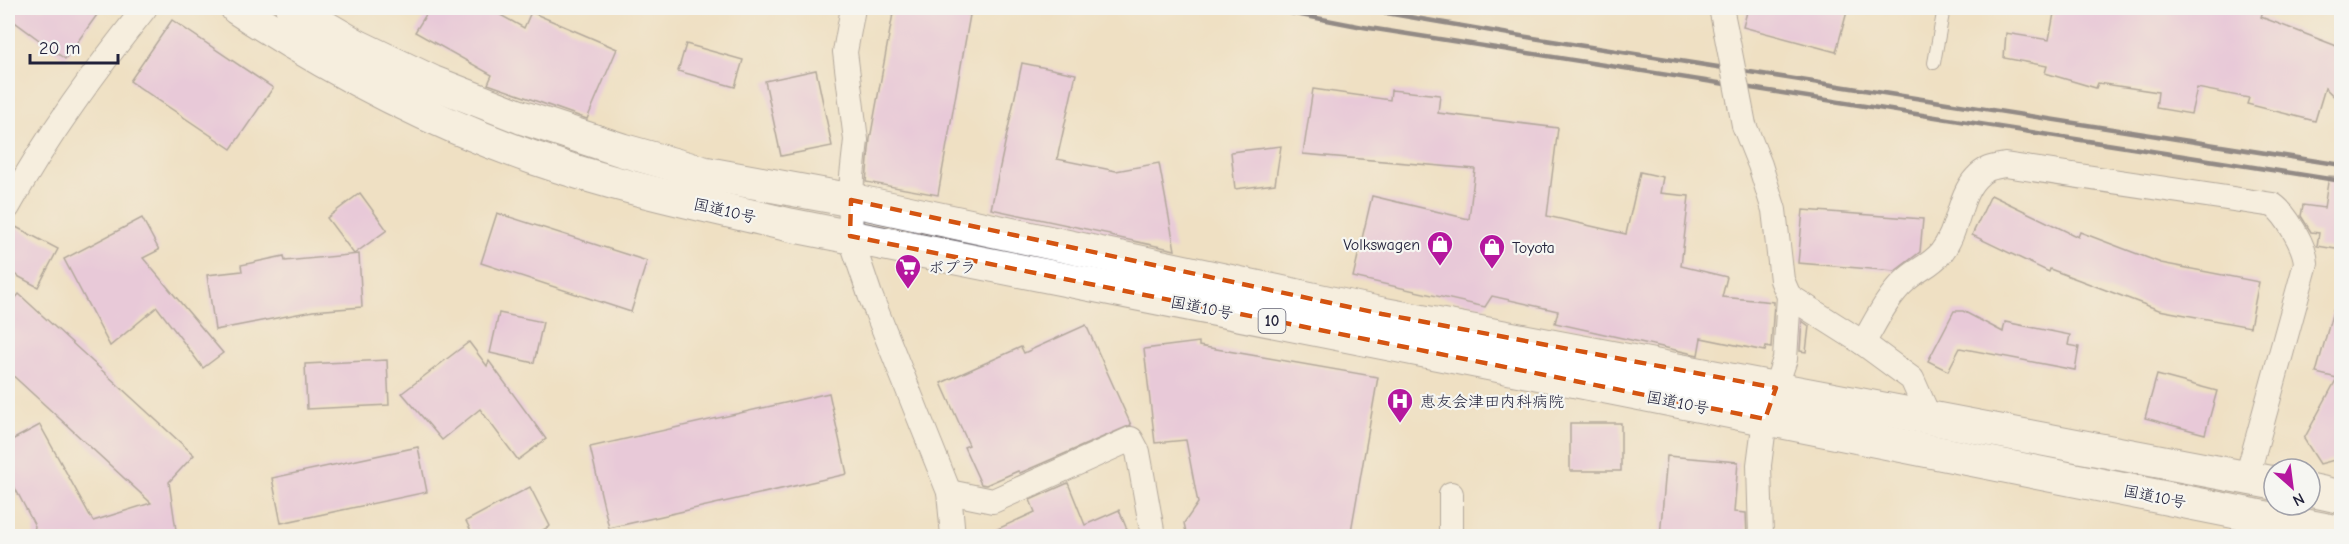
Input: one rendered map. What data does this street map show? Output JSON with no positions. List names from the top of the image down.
{
  "streets": {
    "highway": ["国道10号", "10"]
  },
  "places": {
    "shop": ["Volkswagen", "Toyota"],
    "supermarket": ["ポプラ"],
    "hospital": ["恵友会津田内科病院"]
  },
  "scale_bar": "20 m",
  "north": "bottom right"
}
